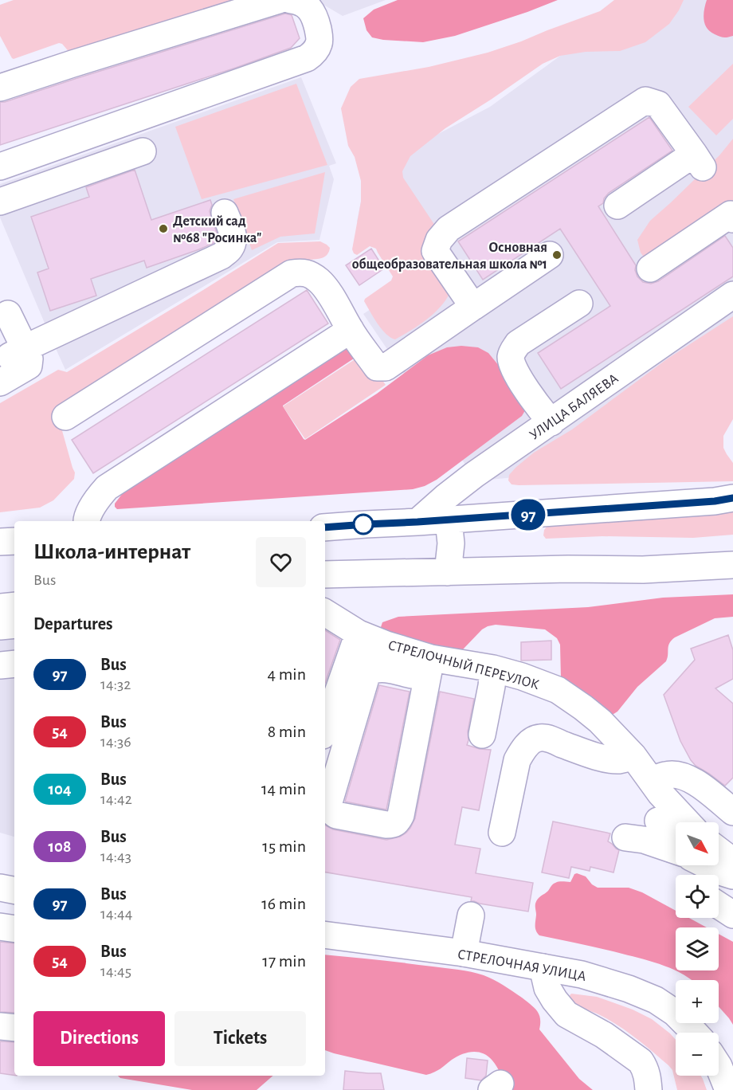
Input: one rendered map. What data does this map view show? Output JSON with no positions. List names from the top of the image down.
{
  "streets": {
    "street": ["УЛИЦА БАЛЯЕВА", "СТРЕЛОЧНЫЙ ПЕРЕУЛОК", "СТРЕЛОЧНАЯ УЛИЦА"]
  },
  "places": ["Детский сад №68 \"Росинка\"", "Основная общеобразовательная школа №1"],
  "lines": ["bus line 97"],
  "north": "bottom right",
  "page": {
    "on_map": "97",
    "heading": [
      ["Школа-интернат", "Bus"],
      "Departures"
    ],
    "list": [
      {
        "mark": "97",
        "name": "Bus",
        "note": "14:32",
        "value": "4 min"
      },
      {
        "mark": "54",
        "name": "Bus",
        "note": "14:36",
        "value": "8 min"
      },
      {
        "mark": "104",
        "name": "Bus",
        "note": "14:42",
        "value": "14 min"
      },
      {
        "mark": "108",
        "name": "Bus",
        "note": "14:43",
        "value": "15 min"
      },
      {
        "mark": "97",
        "name": "Bus",
        "note": "14:44",
        "value": "16 min"
      },
      {
        "mark": "54",
        "name": "Bus",
        "note": "14:45",
        "value": "17 min"
      }
    ],
    "map_buttons": ["+", "−"],
    "buttons": ["Directions", "Tickets"]
  }
}
